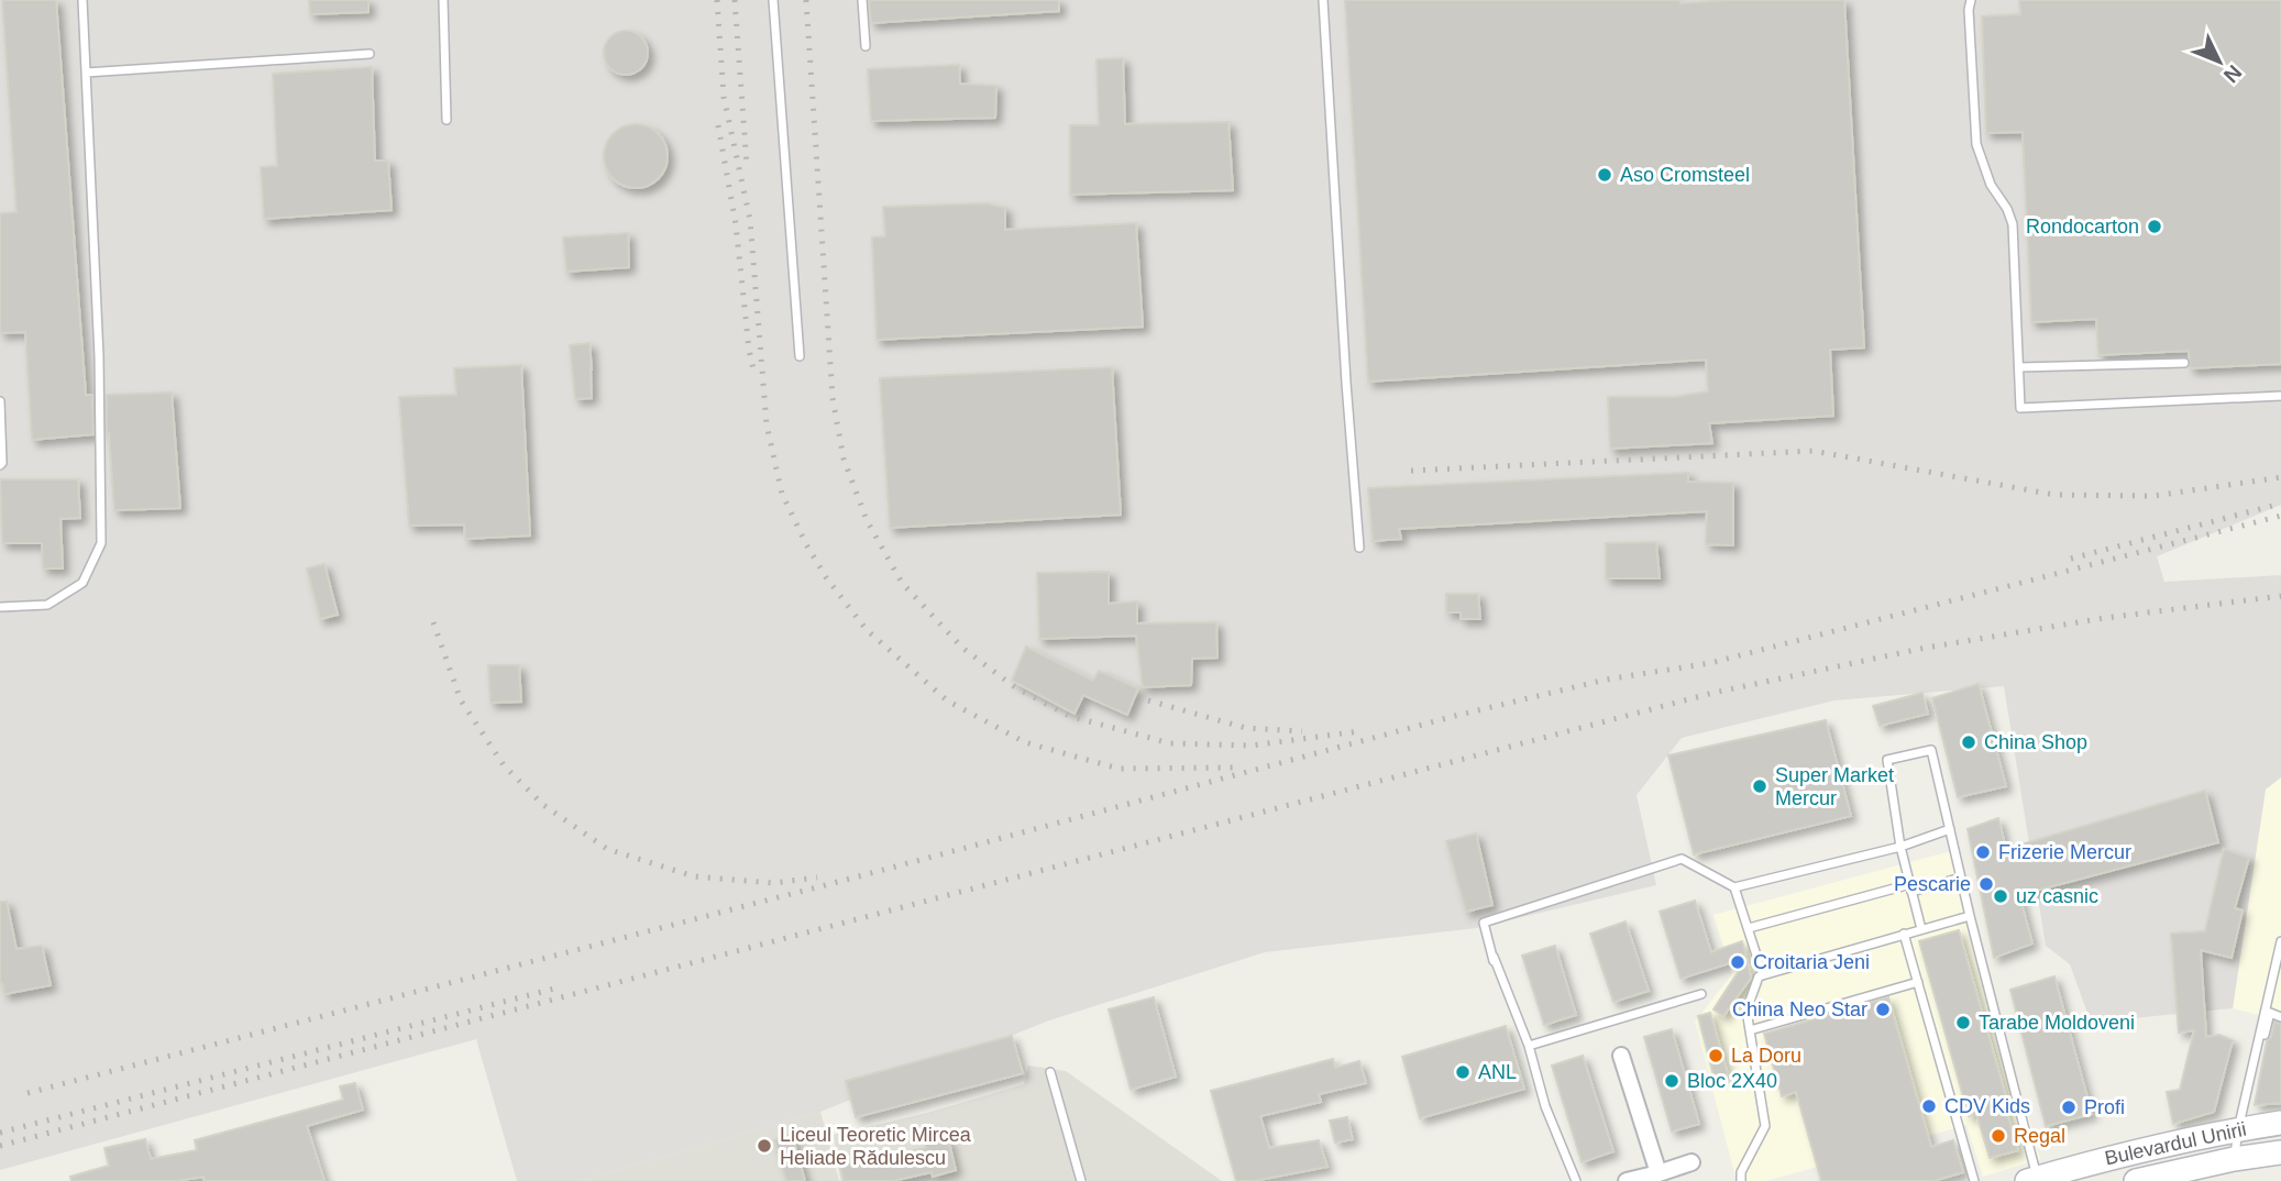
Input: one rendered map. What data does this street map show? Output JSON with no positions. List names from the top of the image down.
{
  "streets": {
    "main road": ["Bulevardul Unirii"]
  },
  "places": [
    "Aso Cromsteel",
    "Rondocarton",
    "China Shop",
    "Super Market Mercur",
    "Frizerie Mercur",
    "Pescarie",
    "uz casnic",
    "Croitaria Jeni",
    "China Neo Star",
    "Tarabe Moldoveni",
    "La Doru",
    "ANL",
    "Bloc 2X40",
    "CDV Kids",
    "Profi",
    "Regal",
    "Liceul Teoretic Mircea Heliade Rădulescu"
  ],
  "north": "bottom right"
}
